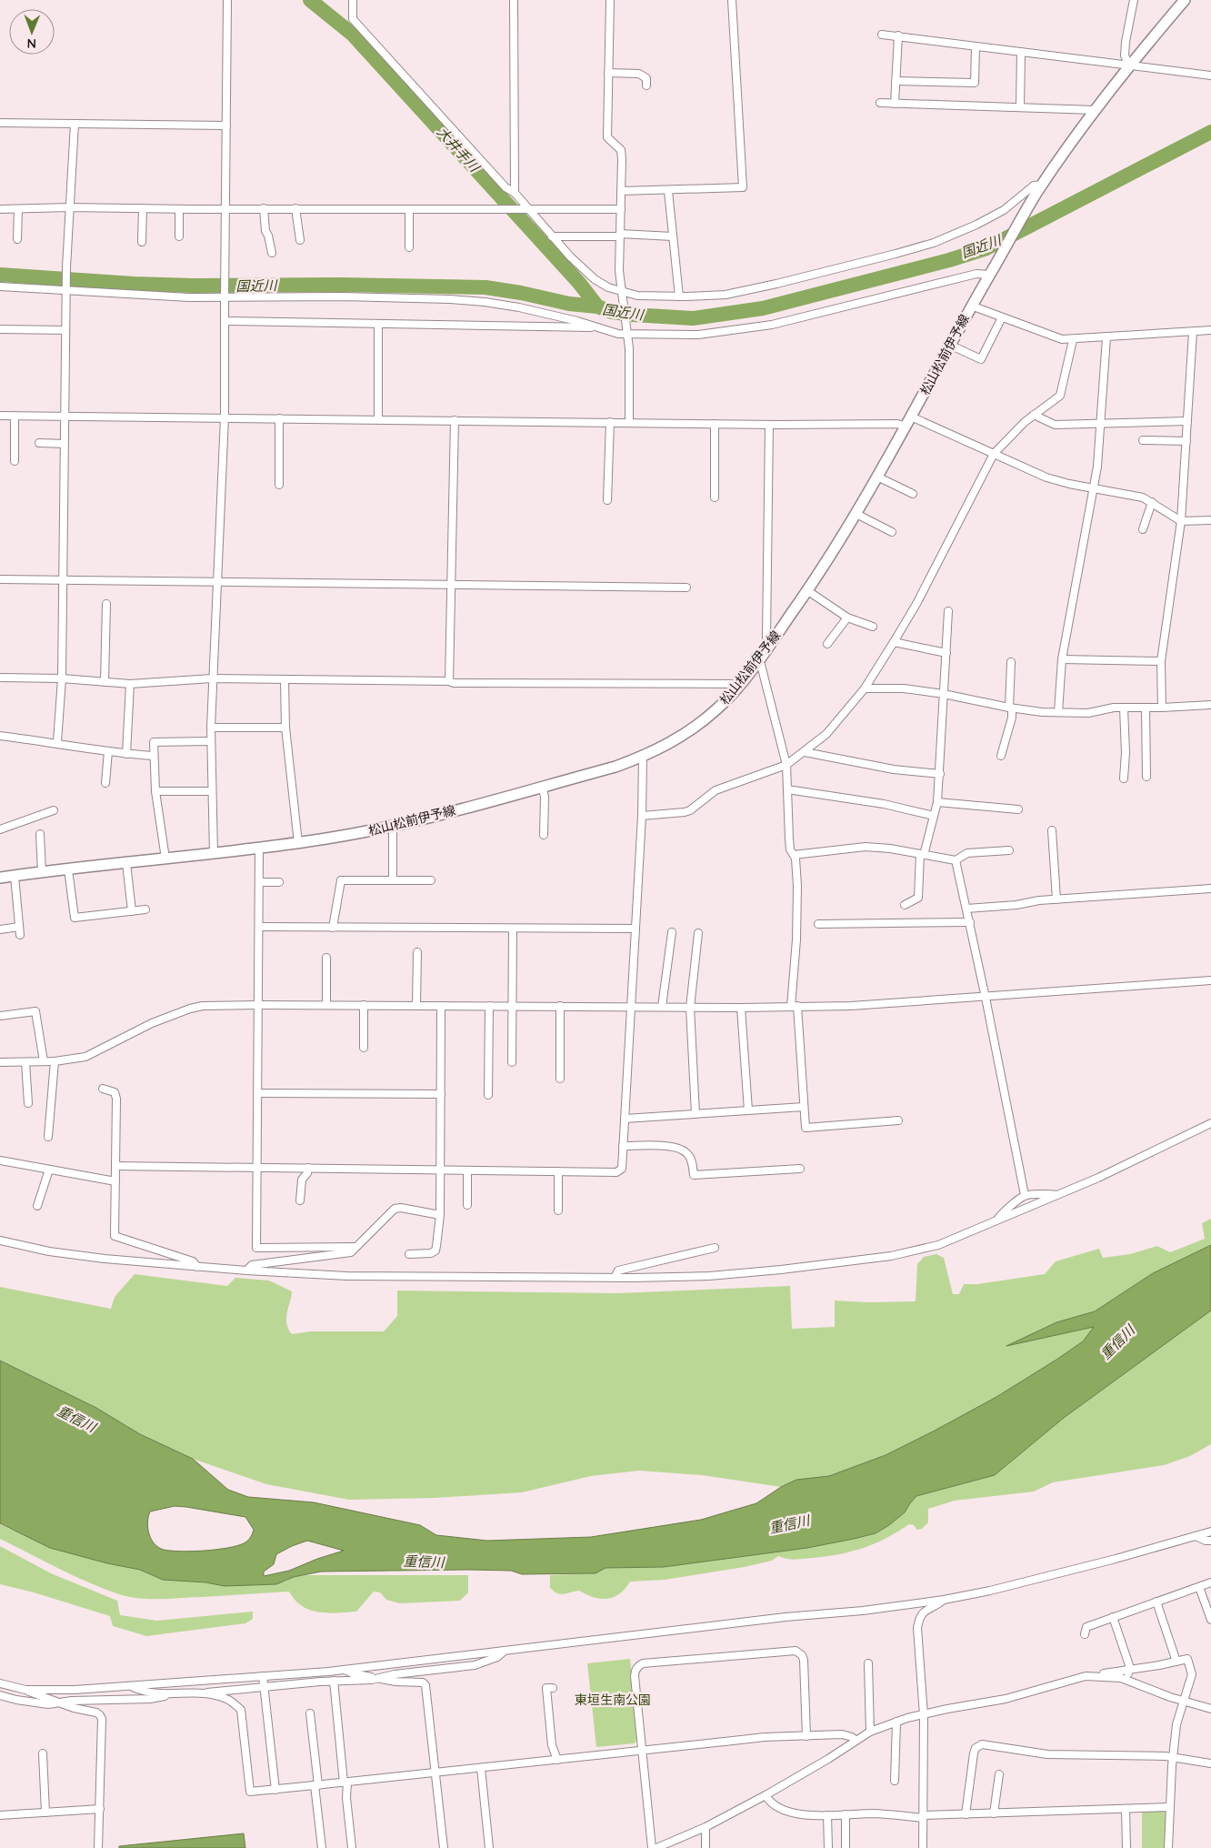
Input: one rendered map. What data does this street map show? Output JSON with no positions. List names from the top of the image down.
{
  "streets": {
    "main road": ["松山松前伊予線"]
  },
  "water": ["大井手川", "国近川", "重信川"],
  "parks": ["東垣生南公園"],
  "north": "bottom"
}
